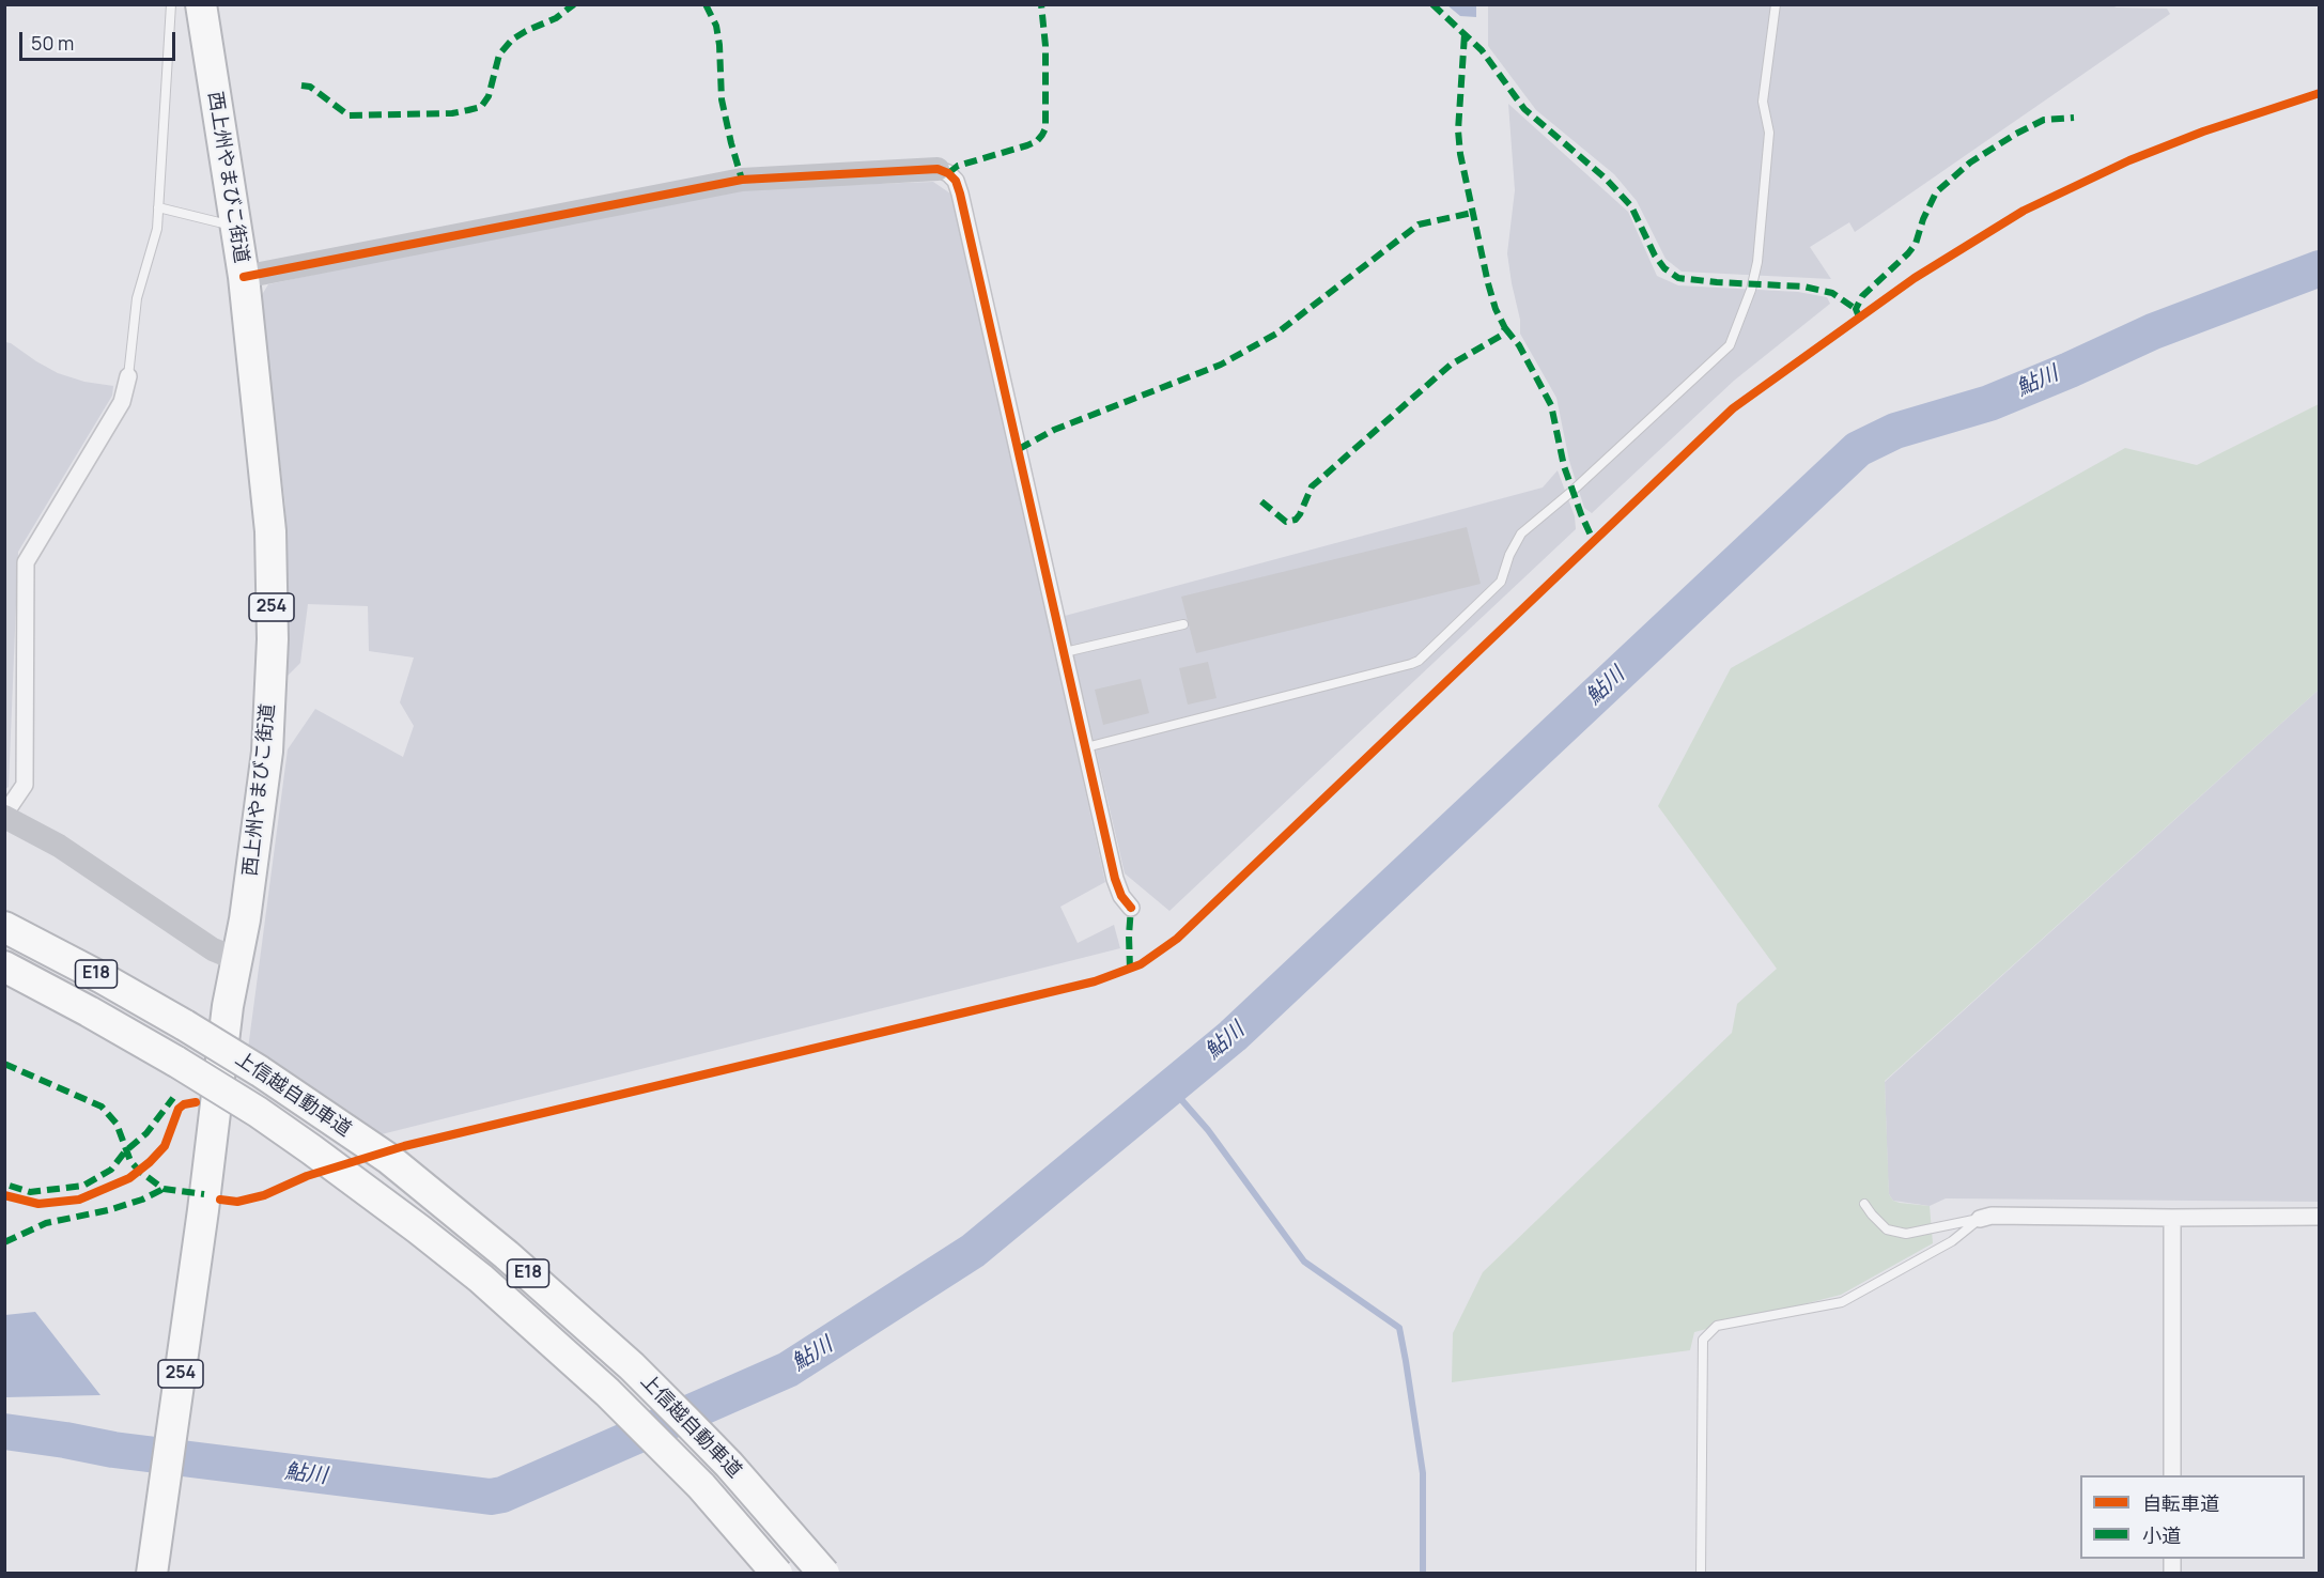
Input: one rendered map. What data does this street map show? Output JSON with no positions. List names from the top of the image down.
{
  "streets": {
    "highway": [
      "西上州やまびこ街道",
      "254",
      "E18",
      "上信越自動車道"
    ]
  },
  "water": ["鮎川"],
  "legend": ["自転車道", "小道"],
  "scale_bar": "50 m"
}
